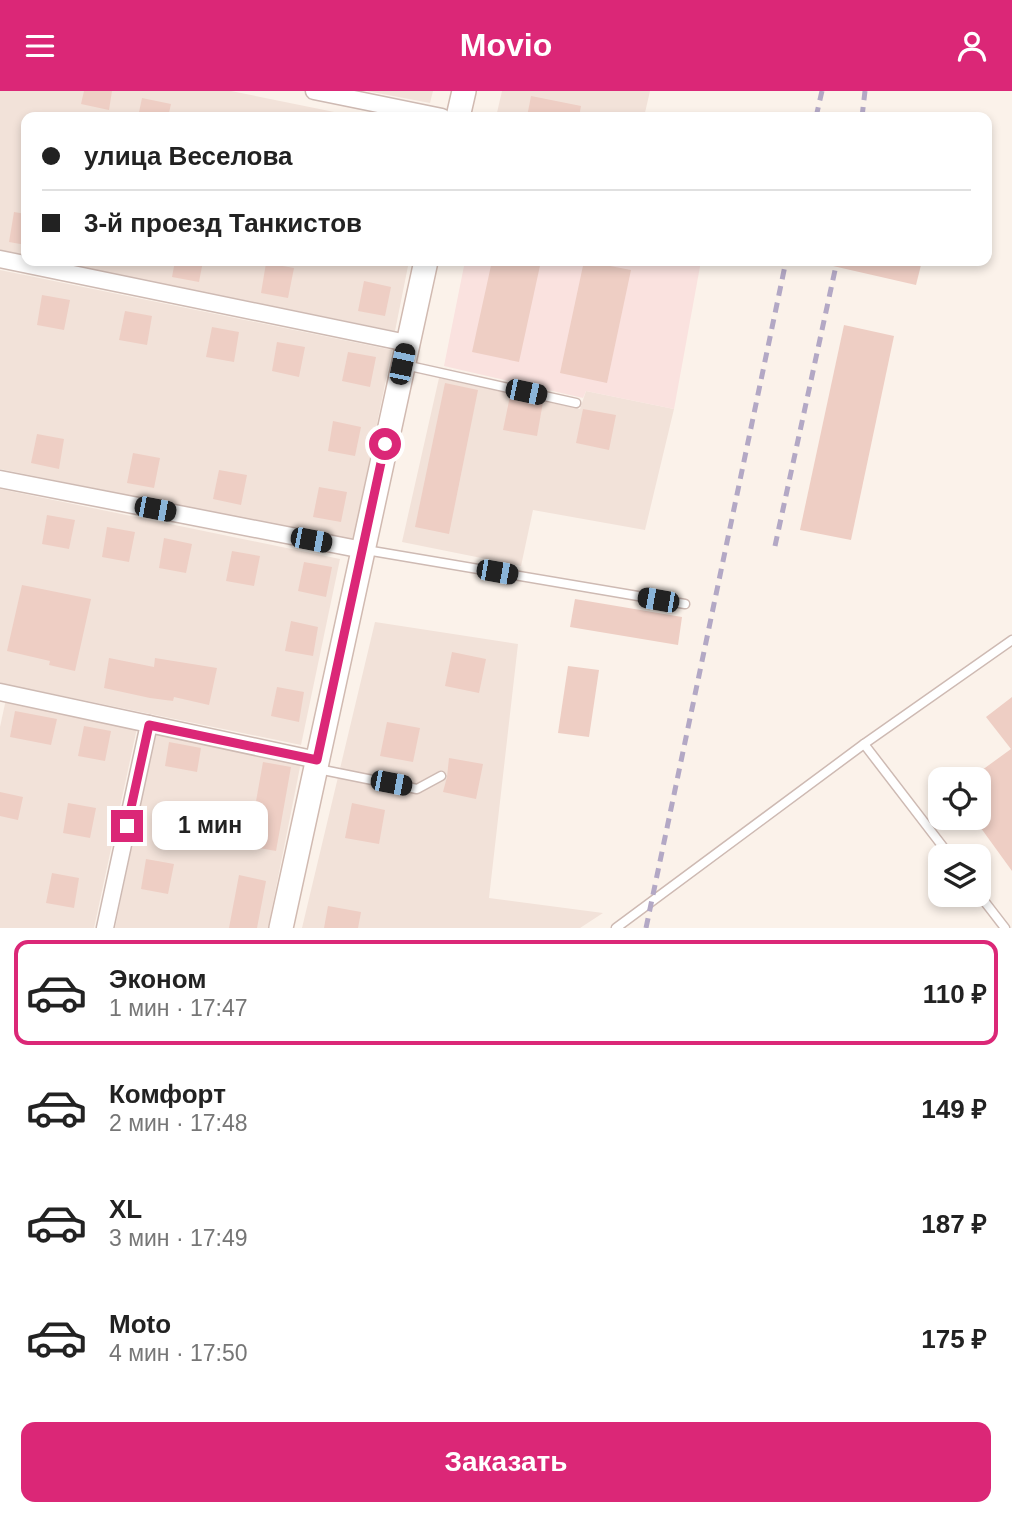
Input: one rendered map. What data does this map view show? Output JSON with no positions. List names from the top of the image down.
{
  "page": {
    "header": "Movio",
    "banner": ["улица Веселова", "3-й проезд Танкистов"],
    "bubble": "1 мин",
    "list": [
      {
        "name": "Эконом",
        "note": "1 мин · 17:47",
        "value": "110 ₽"
      },
      {
        "name": "Комфорт",
        "note": "2 мин · 17:48",
        "value": "149 ₽"
      },
      {
        "name": "XL",
        "note": "3 мин · 17:49",
        "value": "187 ₽"
      },
      {
        "name": "Moto",
        "note": "4 мин · 17:50",
        "value": "175 ₽"
      }
    ],
    "buttons": "Заказать"
  }
}
